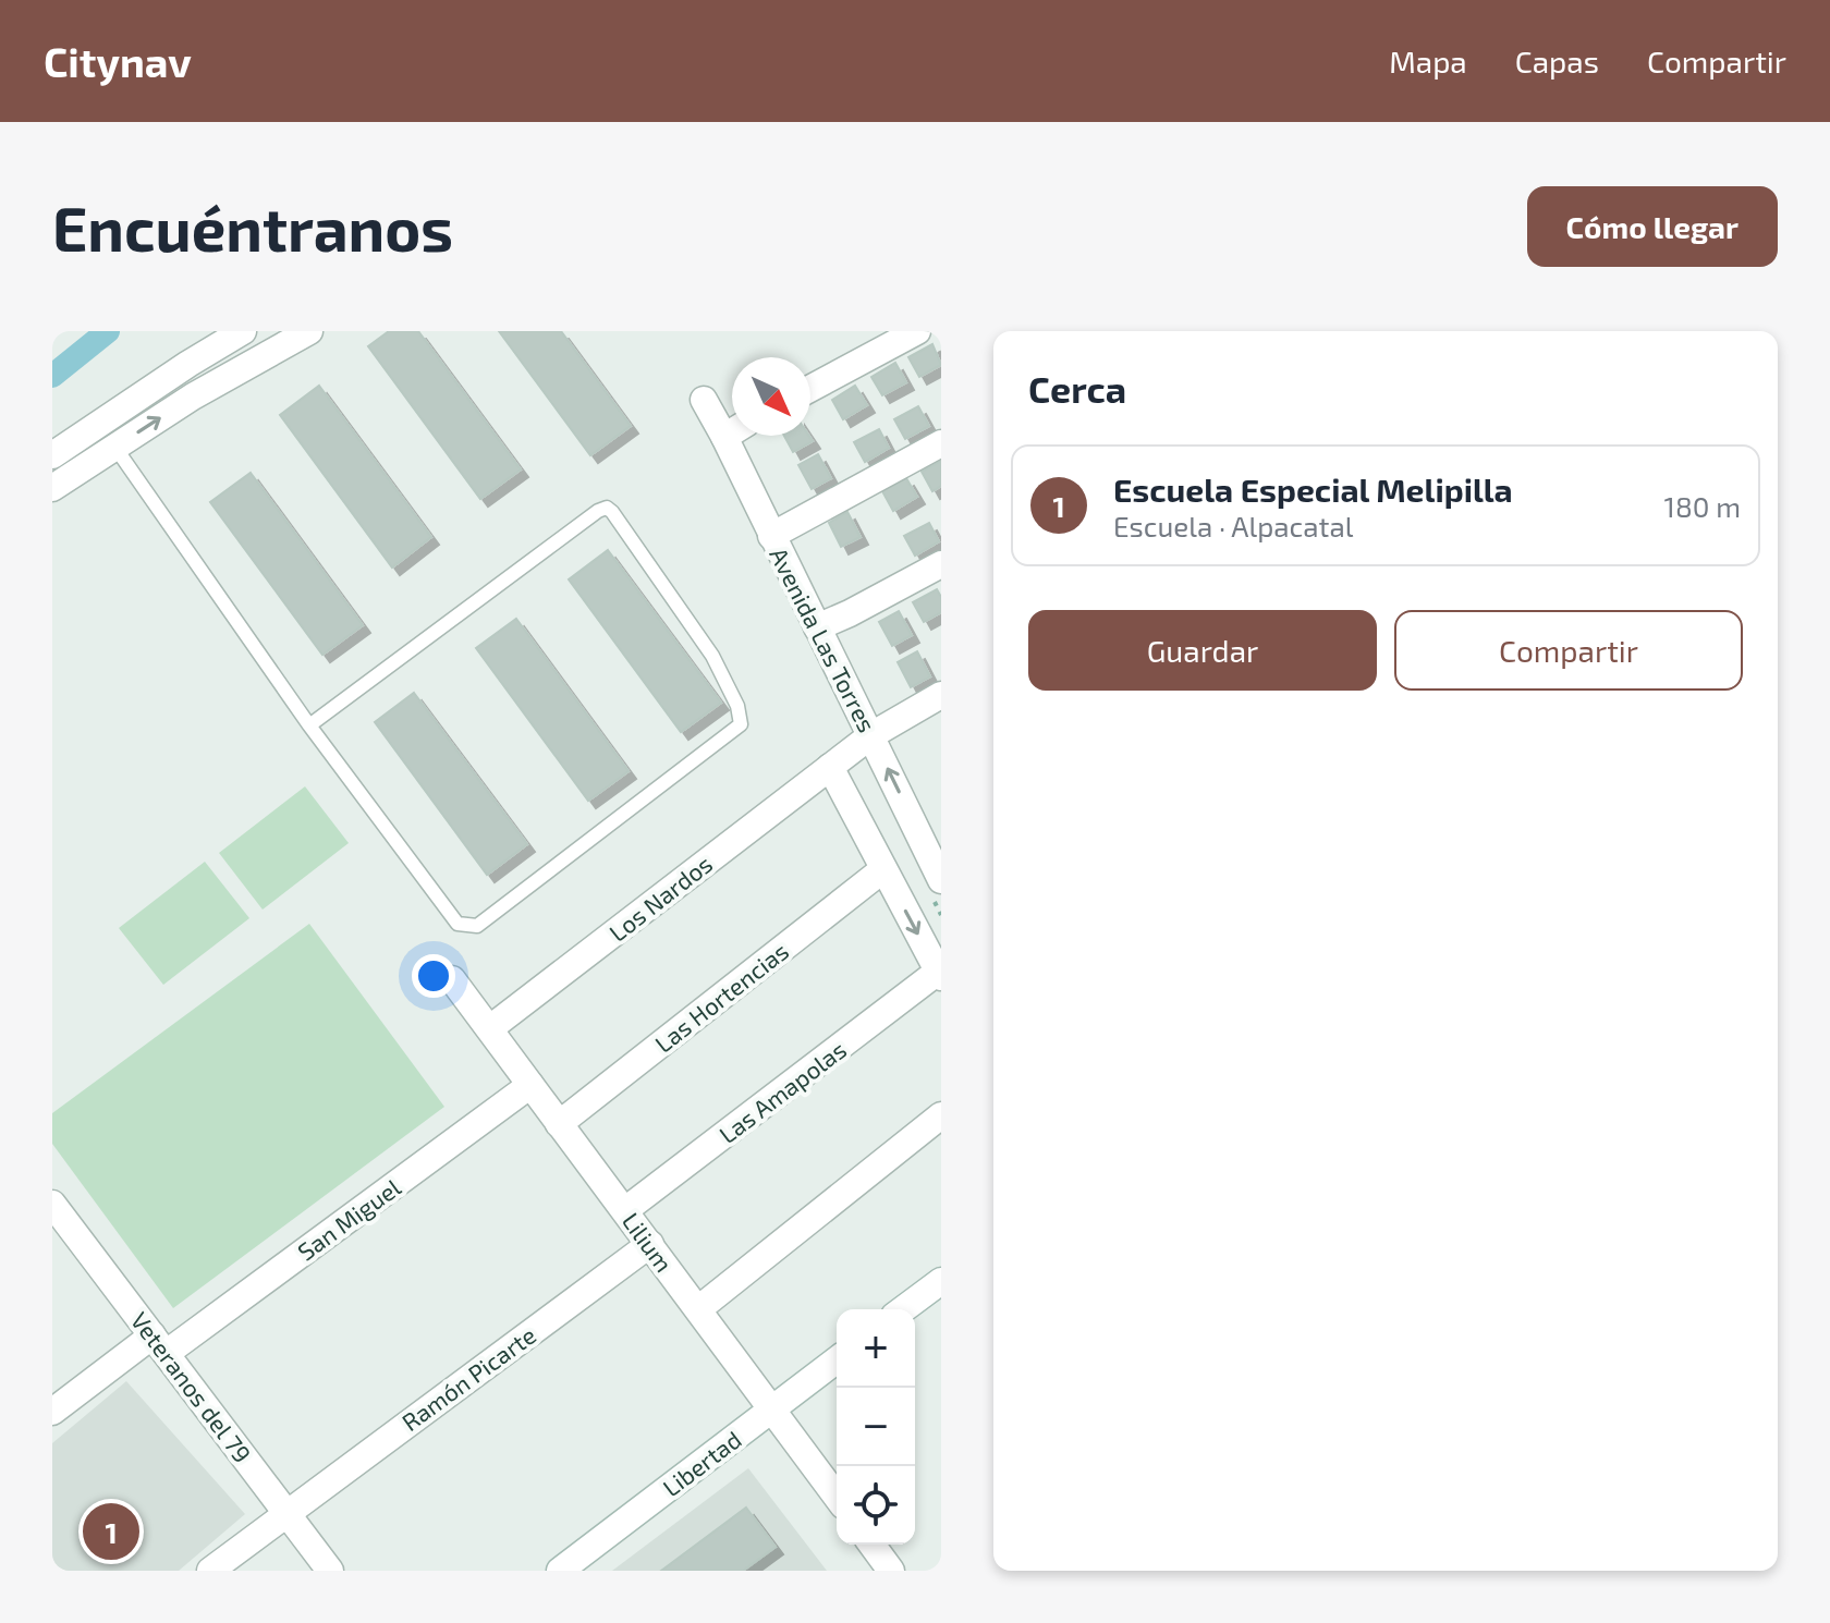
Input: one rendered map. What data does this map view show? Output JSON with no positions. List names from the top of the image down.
{
  "streets": {
    "street": [
      "Avenida Las Torres",
      "Los Nardos",
      "Las Hortencias",
      "Las Amapolas",
      "San Miguel",
      "Lilium",
      "Ramón Picarte",
      "Veteranos del 79",
      "Libertad"
    ]
  },
  "crossings": [
    ["Avenida Las Torres", "Los Nardos"],
    ["Los Nardos", "Lilium"],
    ["Las Hortencias", "Lilium"],
    ["Las Amapolas", "Lilium"],
    ["San Miguel", "Lilium"],
    ["San Miguel", "Veteranos del 79"],
    ["Lilium", "Ramón Picarte"],
    ["Lilium", "Libertad"],
    ["Ramón Picarte", "Veteranos del 79"]
  ],
  "north": "bottom right",
  "page": {
    "header": "Citynav",
    "nav": ["Mapa", "Capas", "Compartir"],
    "buttons": [
      "Cómo llegar",
      ["Guardar", "Compartir"]
    ],
    "title": "Encuéntranos",
    "heading": "Cerca",
    "list": [
      {
        "mark": "1",
        "name": "Escuela Especial Melipilla",
        "note": "Escuela · Alpacatal",
        "value": "180 m"
      }
    ],
    "map_buttons": ["+", "−"],
    "pins": "1"
  }
}
